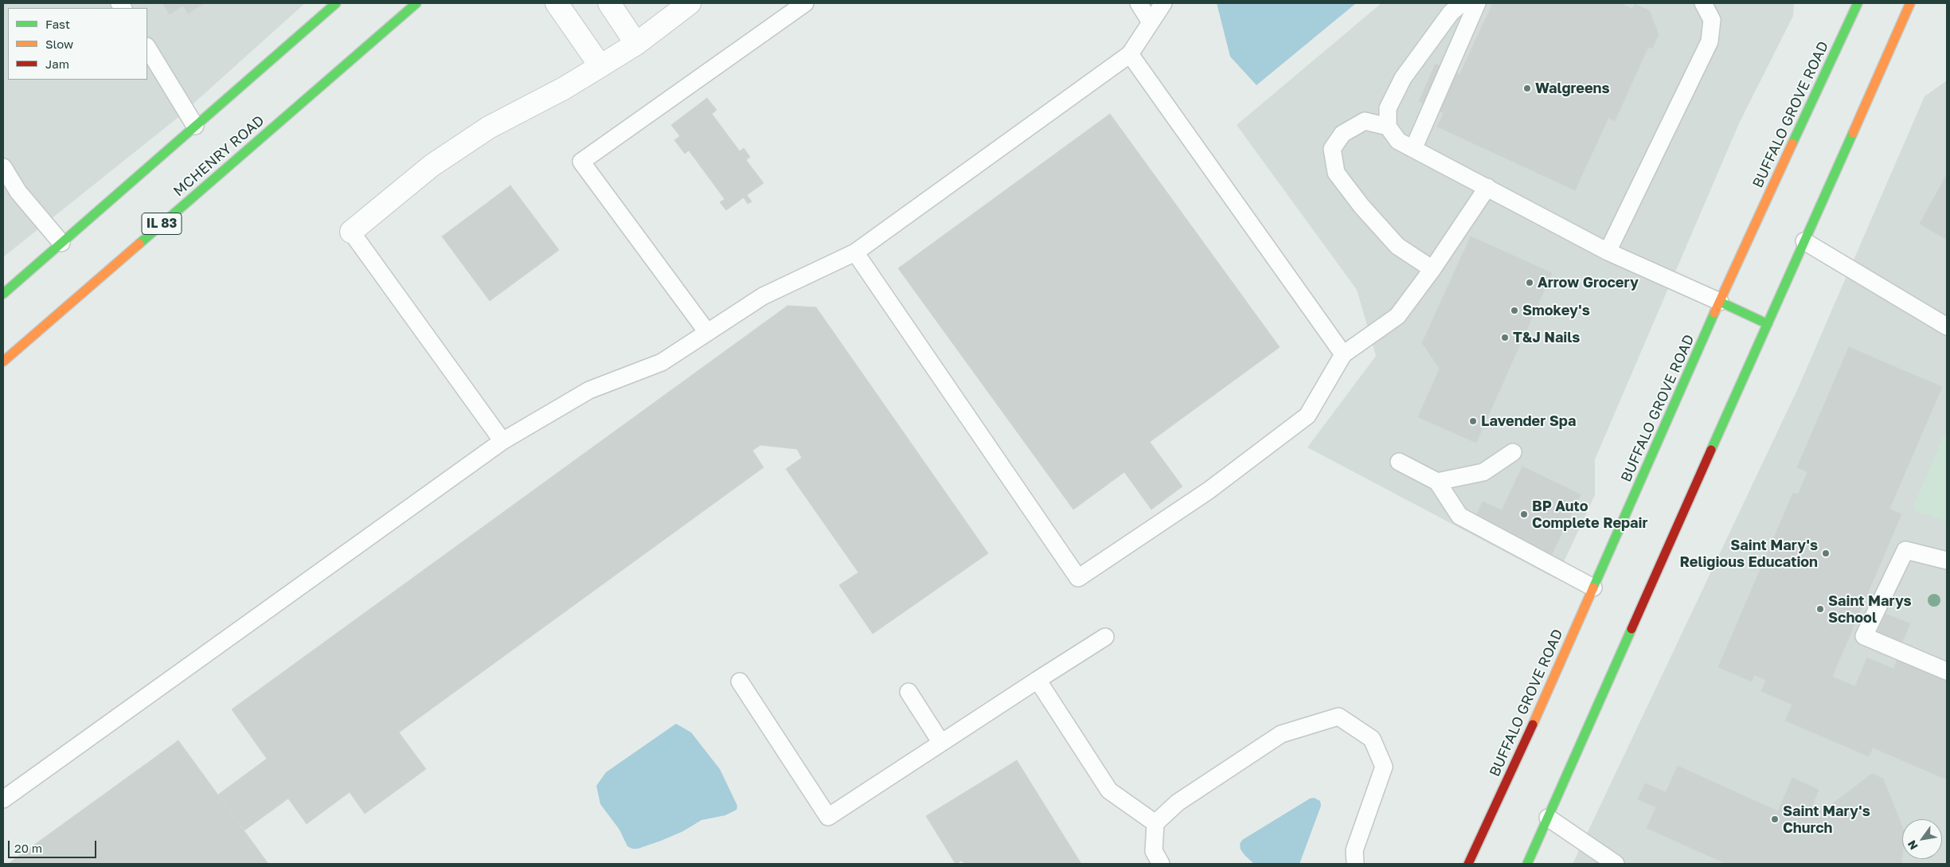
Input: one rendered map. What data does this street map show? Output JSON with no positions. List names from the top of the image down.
{
  "streets": {
    "main road": ["BUFFALO GROVE ROAD", "MCHENRY ROAD", "IL 83"]
  },
  "places": [
    "Walgreens",
    "Arrow Grocery",
    "Smokey's",
    "T&J Nails",
    "Lavender Spa",
    "BP Auto Complete Repair",
    "Saint Mary's Religious Education",
    "Saint Marys School",
    "Saint Mary's Church"
  ],
  "legend": ["Fast", "Slow", "Jam"],
  "scale_bar": "20 m",
  "north": "bottom left"
}
